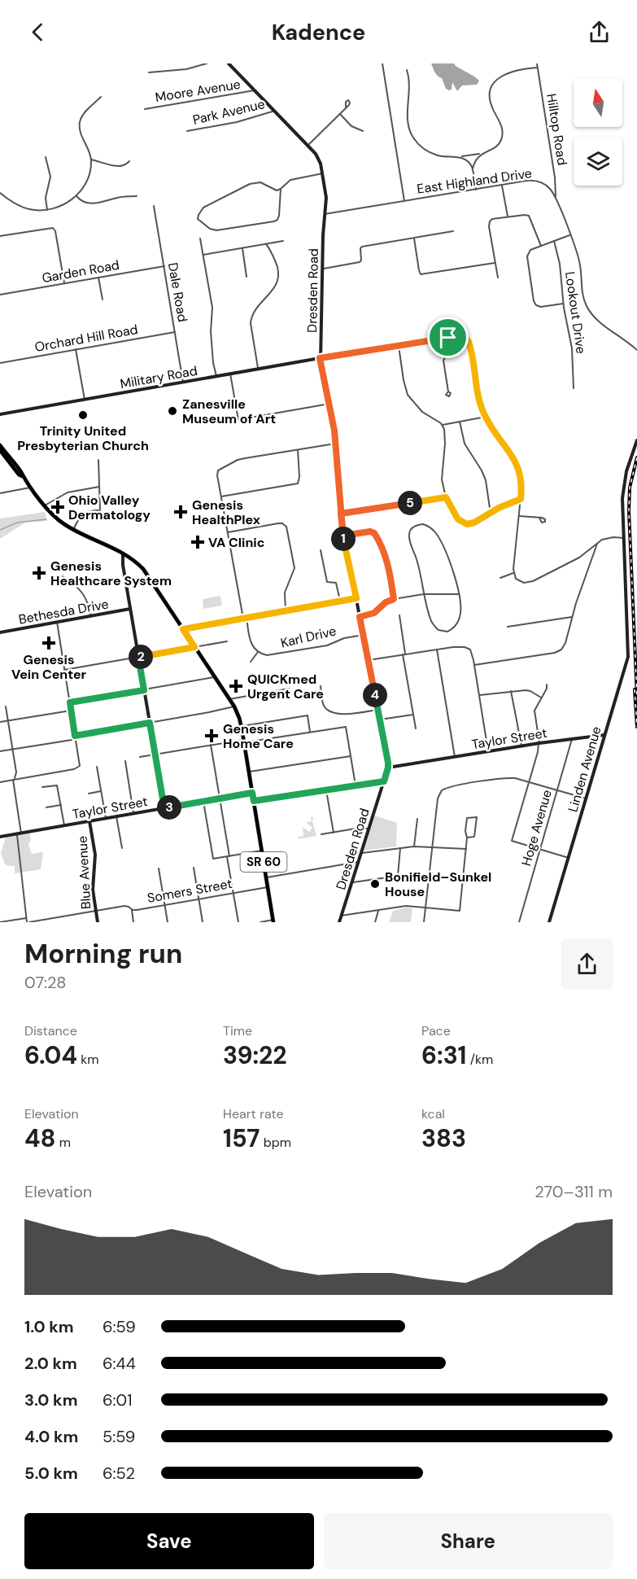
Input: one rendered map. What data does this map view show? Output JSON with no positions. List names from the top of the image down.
{
  "streets": {
    "main road": ["SR 60"],
    "street": [
      "Moore Avenue",
      "Park Avenue",
      "Hilltop Road",
      "East Highland Drive",
      "Garden Road",
      "Dresden Road",
      "Dale Road",
      "Lookout Drive",
      "Orchard Hill Road",
      "Military Road",
      "Bethesda Drive",
      "Karl Drive",
      "Taylor Street",
      "Linden Avenue",
      "Hoge Avenue",
      "Blue Avenue",
      "Somers Street"
    ]
  },
  "crossings": [
    ["Moore Avenue", "Dresden Road"],
    ["Park Avenue", "Dresden Road"],
    ["Hilltop Road", "East Highland Drive"],
    ["East Highland Drive", "Dresden Road"],
    ["Garden Road", "Dale Road"],
    ["Dresden Road", "Military Road"],
    ["Dresden Road", "Karl Drive"],
    ["Dresden Road", "Taylor Street"],
    ["Dale Road", "Orchard Hill Road"],
    ["Dale Road", "Military Road"],
    ["Taylor Street", "Linden Avenue"],
    ["Taylor Street", "Hoge Avenue"],
    ["Taylor Street", "SR 60"],
    ["Taylor Street", "Blue Avenue"],
    ["SR 60", "Somers Street"],
    ["Blue Avenue", "Somers Street"]
  ],
  "places": {
    "other": ["Zanesville Museum of Art", "Trinity United Presbyterian Church", "Bonifield–Sunkel House"],
    "health": [
      "Ohio Valley Dermatology",
      "Genesis HealthPlex",
      "VA Clinic",
      "Genesis Healthcare System",
      "Genesis Vein Center",
      "QUICKmed Urgent Care",
      "Genesis Home Care"
    ]
  },
  "north": "top",
  "page": {
    "header": "Kadence",
    "pins": [
      "5",
      "1",
      "2",
      "4",
      "3"
    ],
    "heading": ["Morning run", "07:28"],
    "stats": [
      ["Distance", "6.04 km"],
      ["Time", "39:22"],
      ["Pace", "6:31 /km"],
      ["Elevation", "48 m"],
      ["Heart rate", "157 bpm"],
      ["kcal", "383"]
    ],
    "chart": ["Elevation", "270–311 m"],
    "list": [
      {
        "name": "1.0 km",
        "note": "6:59"
      },
      {
        "name": "2.0 km",
        "note": "6:44"
      },
      {
        "name": "3.0 km",
        "note": "6:01"
      },
      {
        "name": "4.0 km",
        "note": "5:59"
      },
      {
        "name": "5.0 km",
        "note": "6:52"
      }
    ],
    "buttons": ["Save", "Share"]
  }
}
